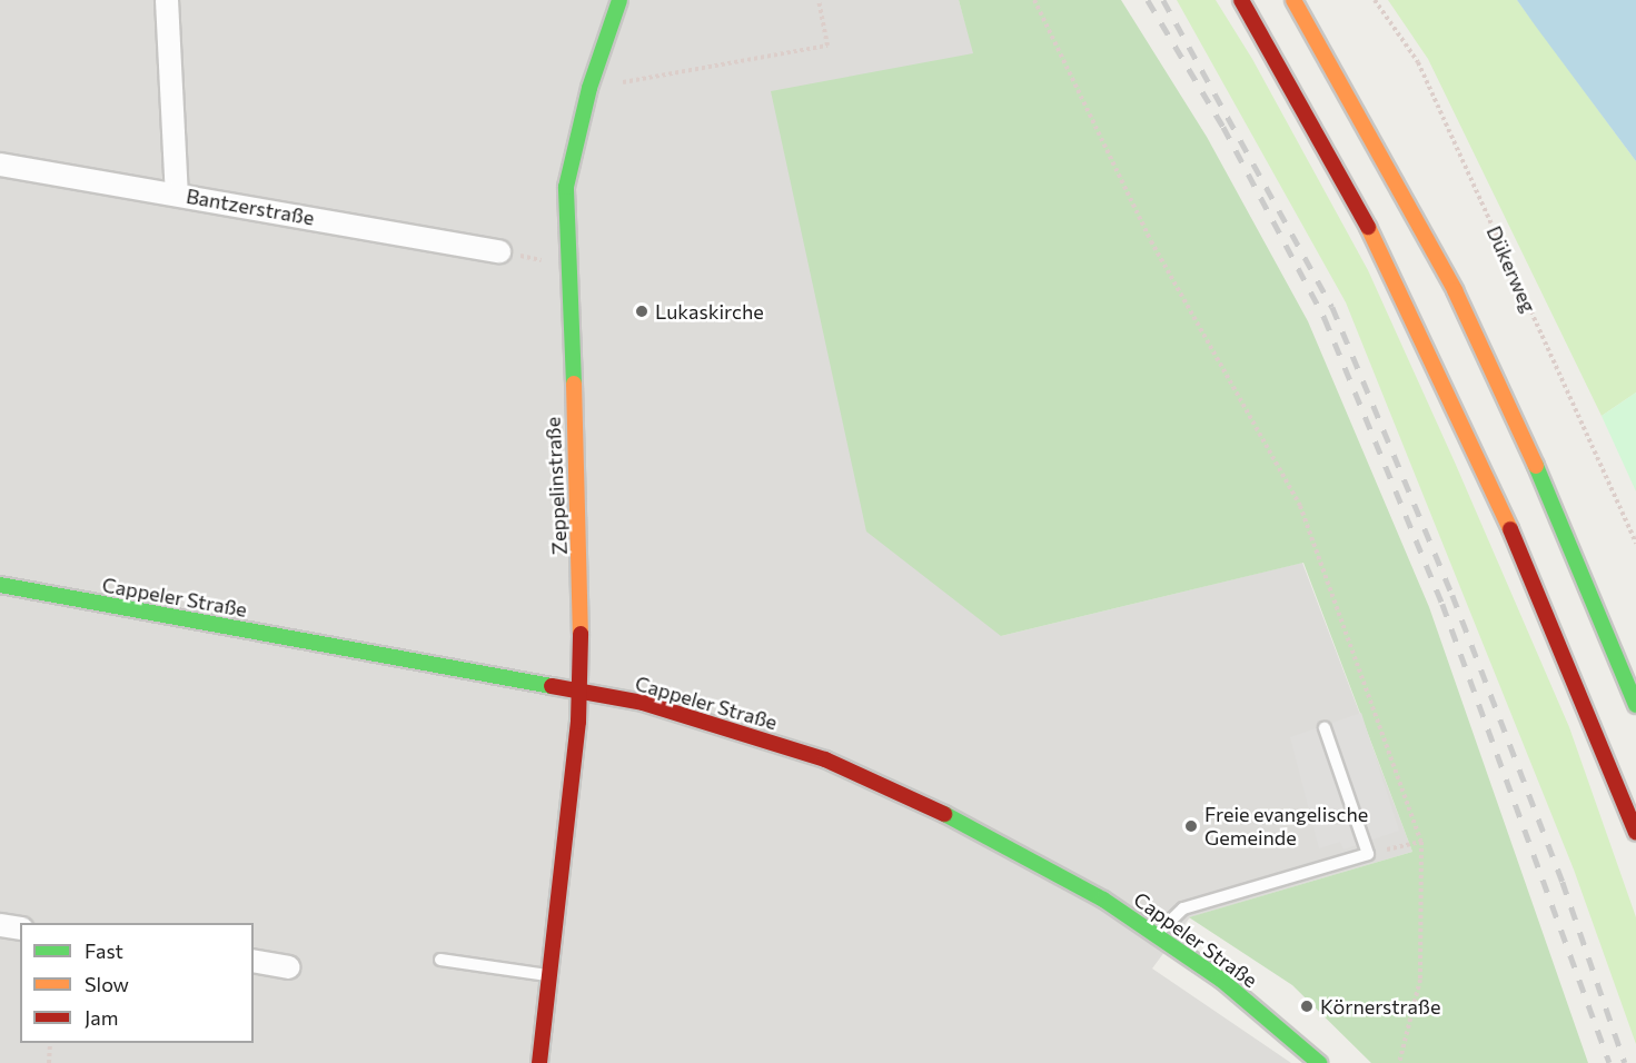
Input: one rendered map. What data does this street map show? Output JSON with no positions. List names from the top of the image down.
{
  "streets": {
    "main road": ["Zeppelinstraße", "Cappeler Straße"],
    "street": ["Bantzerstraße"],
    "path": ["Dükerweg"]
  },
  "crossings": [
    ["Zeppelinstraße", "Cappeler Straße"]
  ],
  "places": ["Lukaskirche", "Freie evangelische Gemeinde", "Körnerstraße"],
  "legend": ["Fast", "Slow", "Jam"]
}
